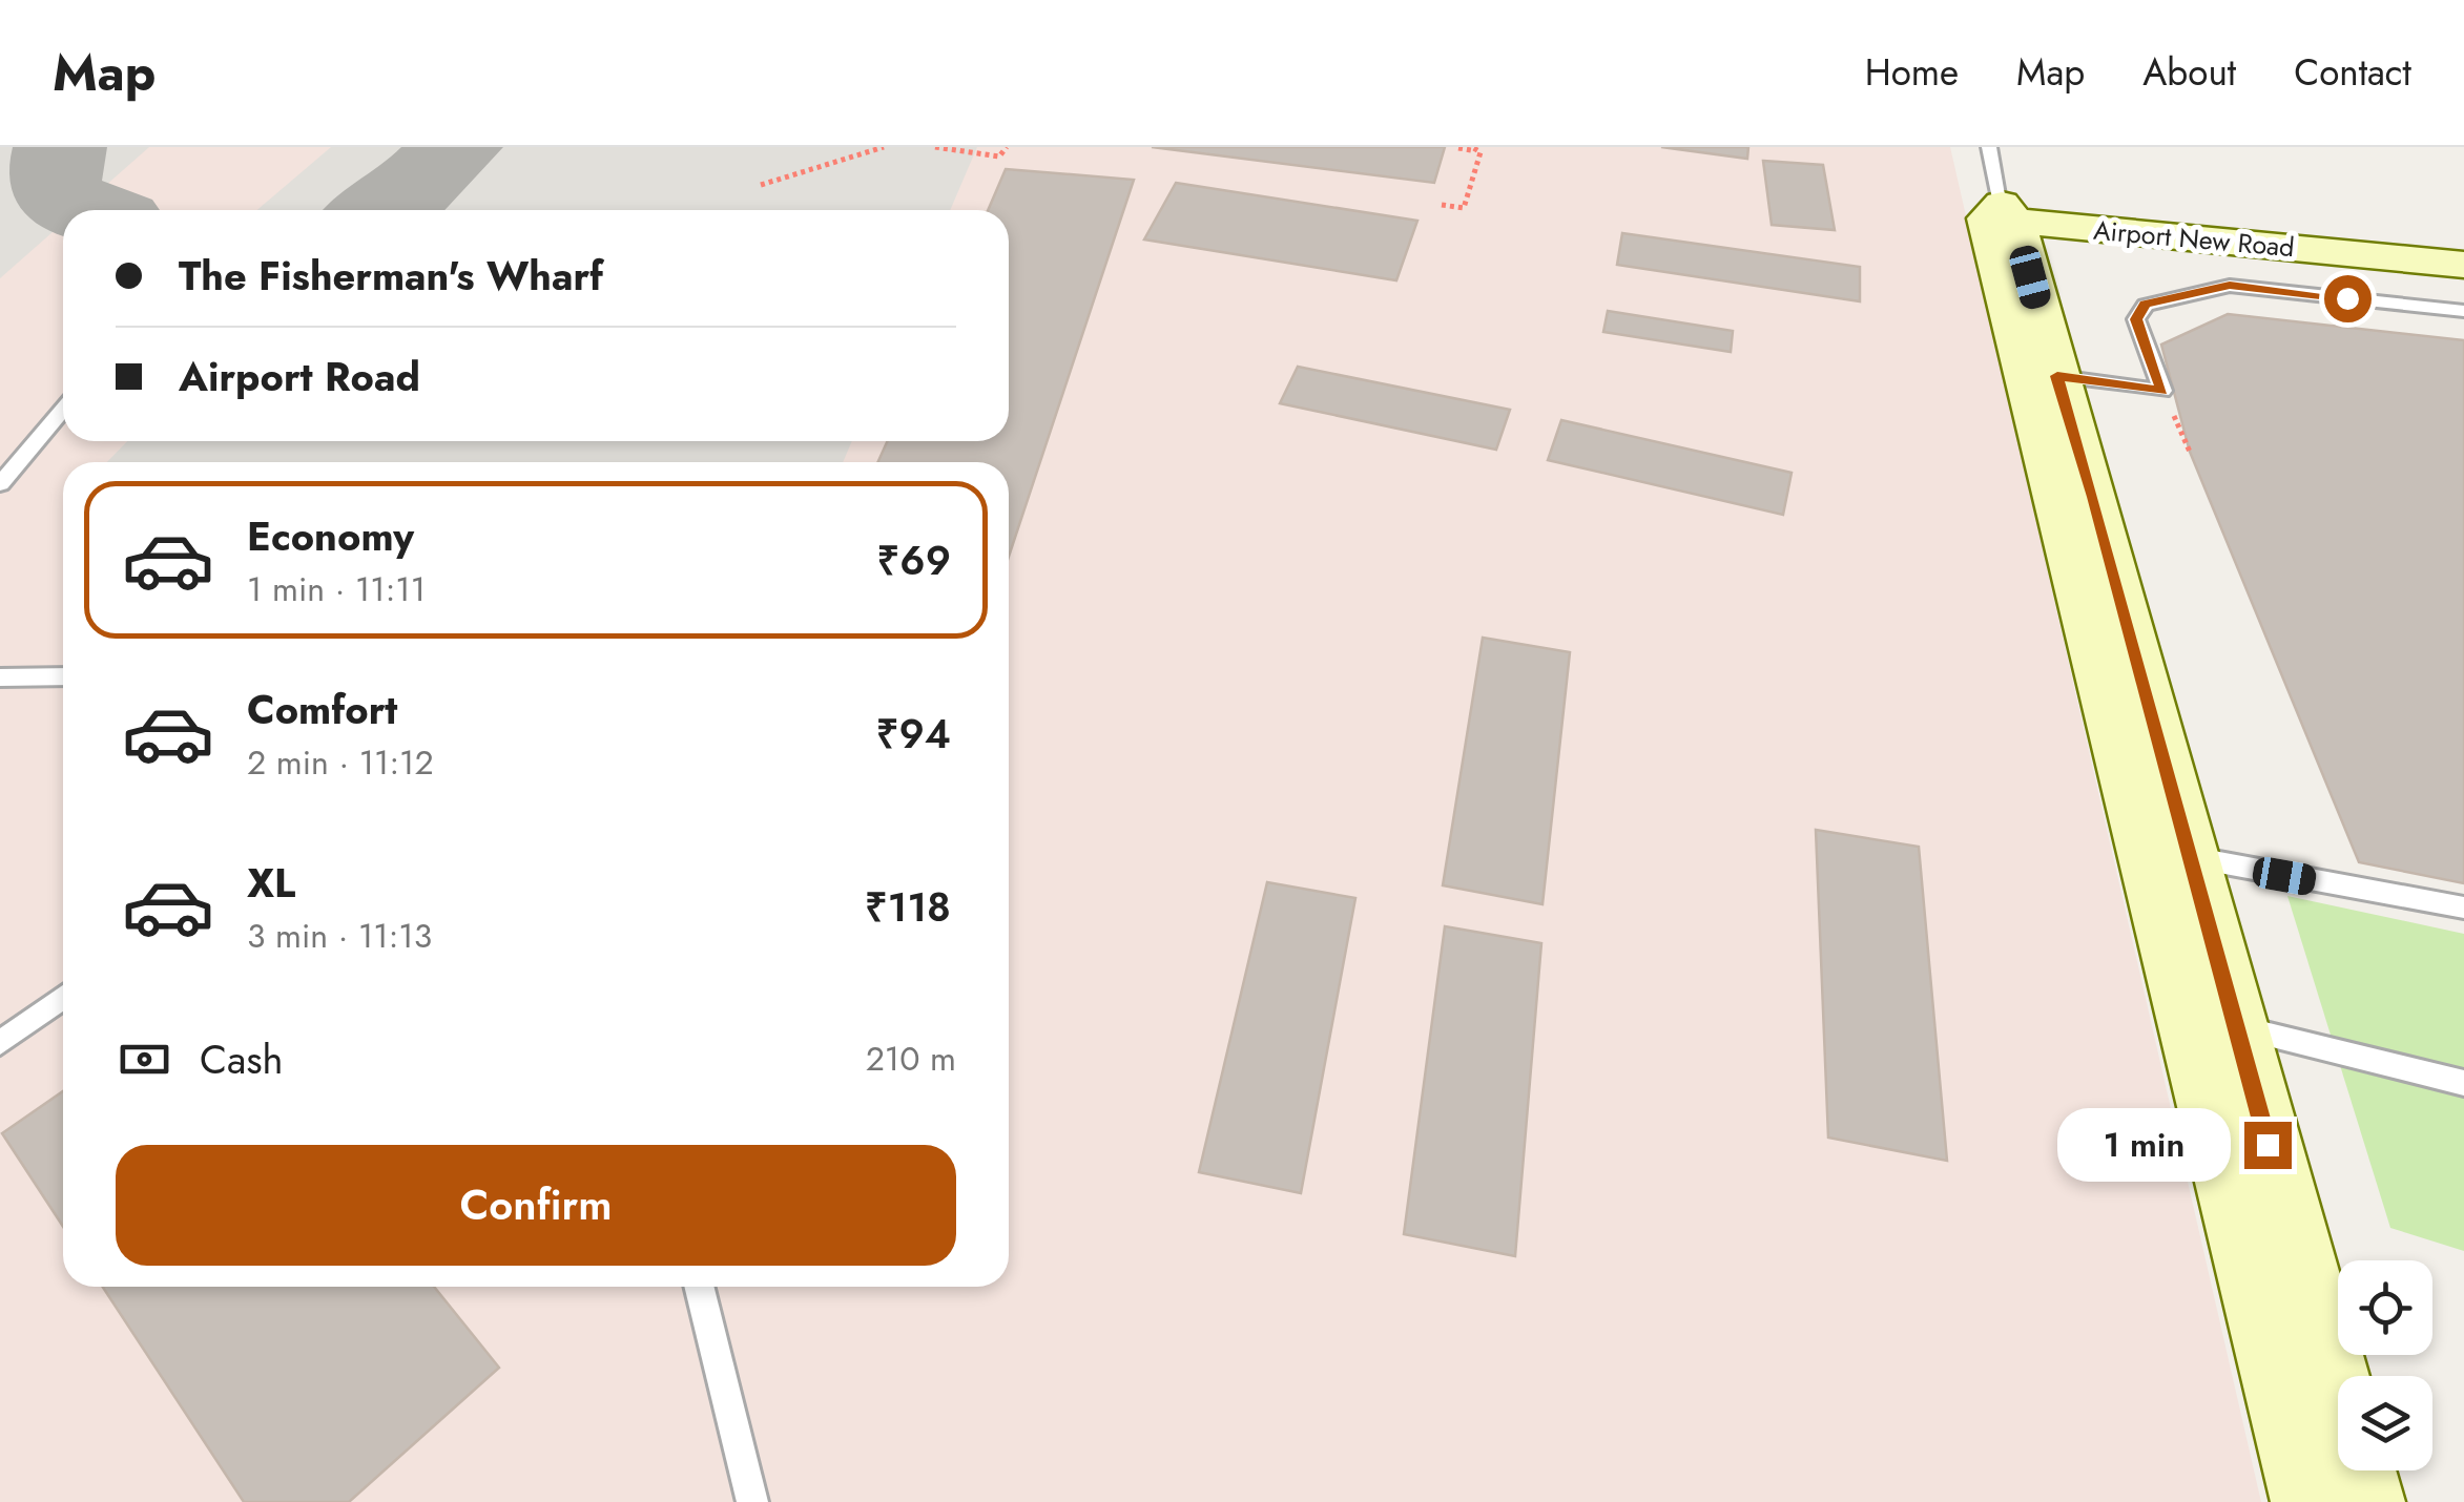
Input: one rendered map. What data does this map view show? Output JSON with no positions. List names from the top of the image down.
{
  "streets": {
    "main road": ["Airport New Road"]
  },
  "page": {
    "header": "Map",
    "nav": [
      "Home",
      "Map",
      "About",
      "Contact"
    ],
    "banner": ["The Fisherman's Wharf", "Airport Road"],
    "list": [
      {
        "name": "Economy",
        "note": "1 min · 11:11",
        "value": "₹69"
      },
      {
        "name": "Comfort",
        "note": "2 min · 11:12",
        "value": "₹94"
      },
      {
        "name": "XL",
        "note": "3 min · 11:13",
        "value": "₹118"
      }
    ],
    "pay": ["Cash", "210 m"],
    "bubble": "1 min",
    "buttons": "Confirm"
  }
}
